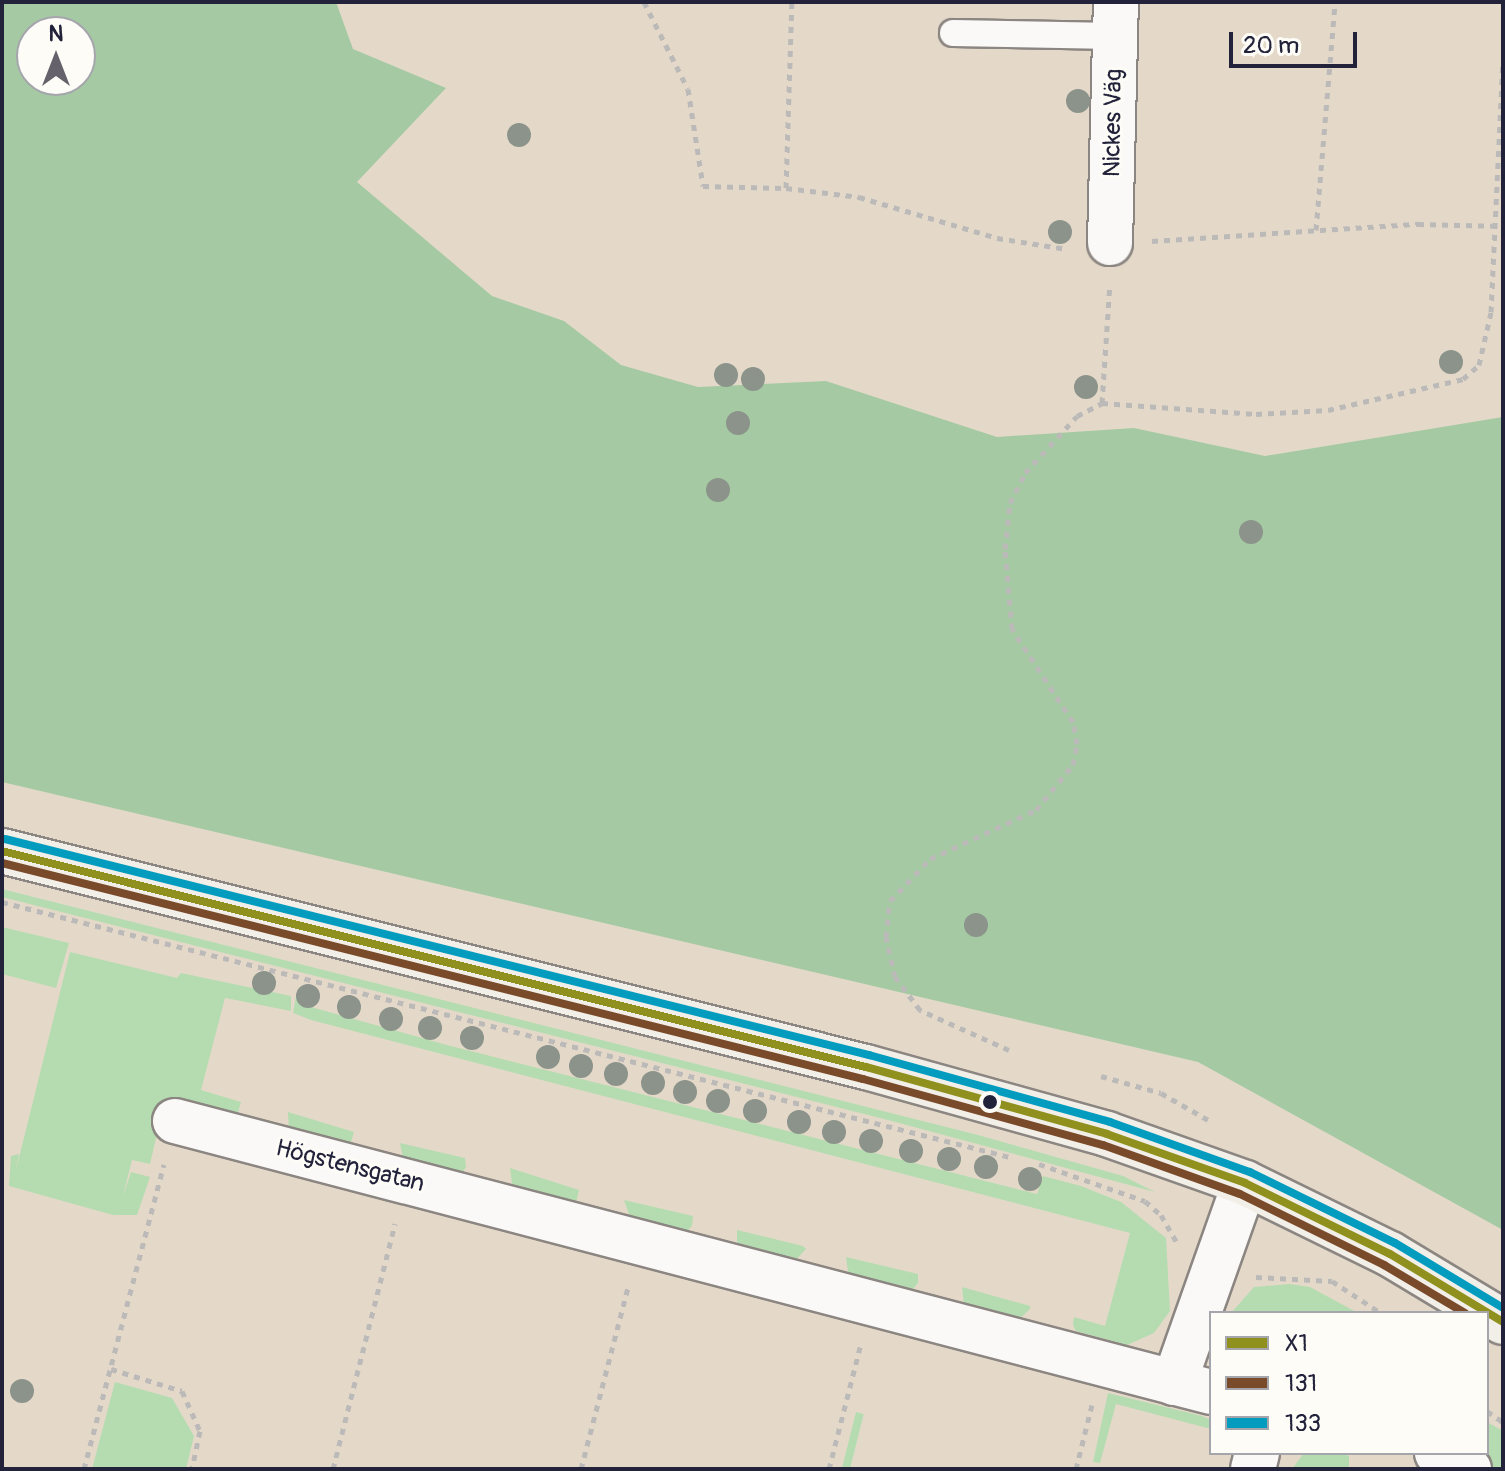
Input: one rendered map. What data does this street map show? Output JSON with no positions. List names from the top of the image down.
{
  "streets": {
    "street": ["Nickes Väg", "Högstensgatan"]
  },
  "lines": ["transit line 133", "transit line X1", "transit line 131"],
  "legend": ["X1", "131", "133"],
  "scale_bar": "20 m",
  "north": "top"
}
